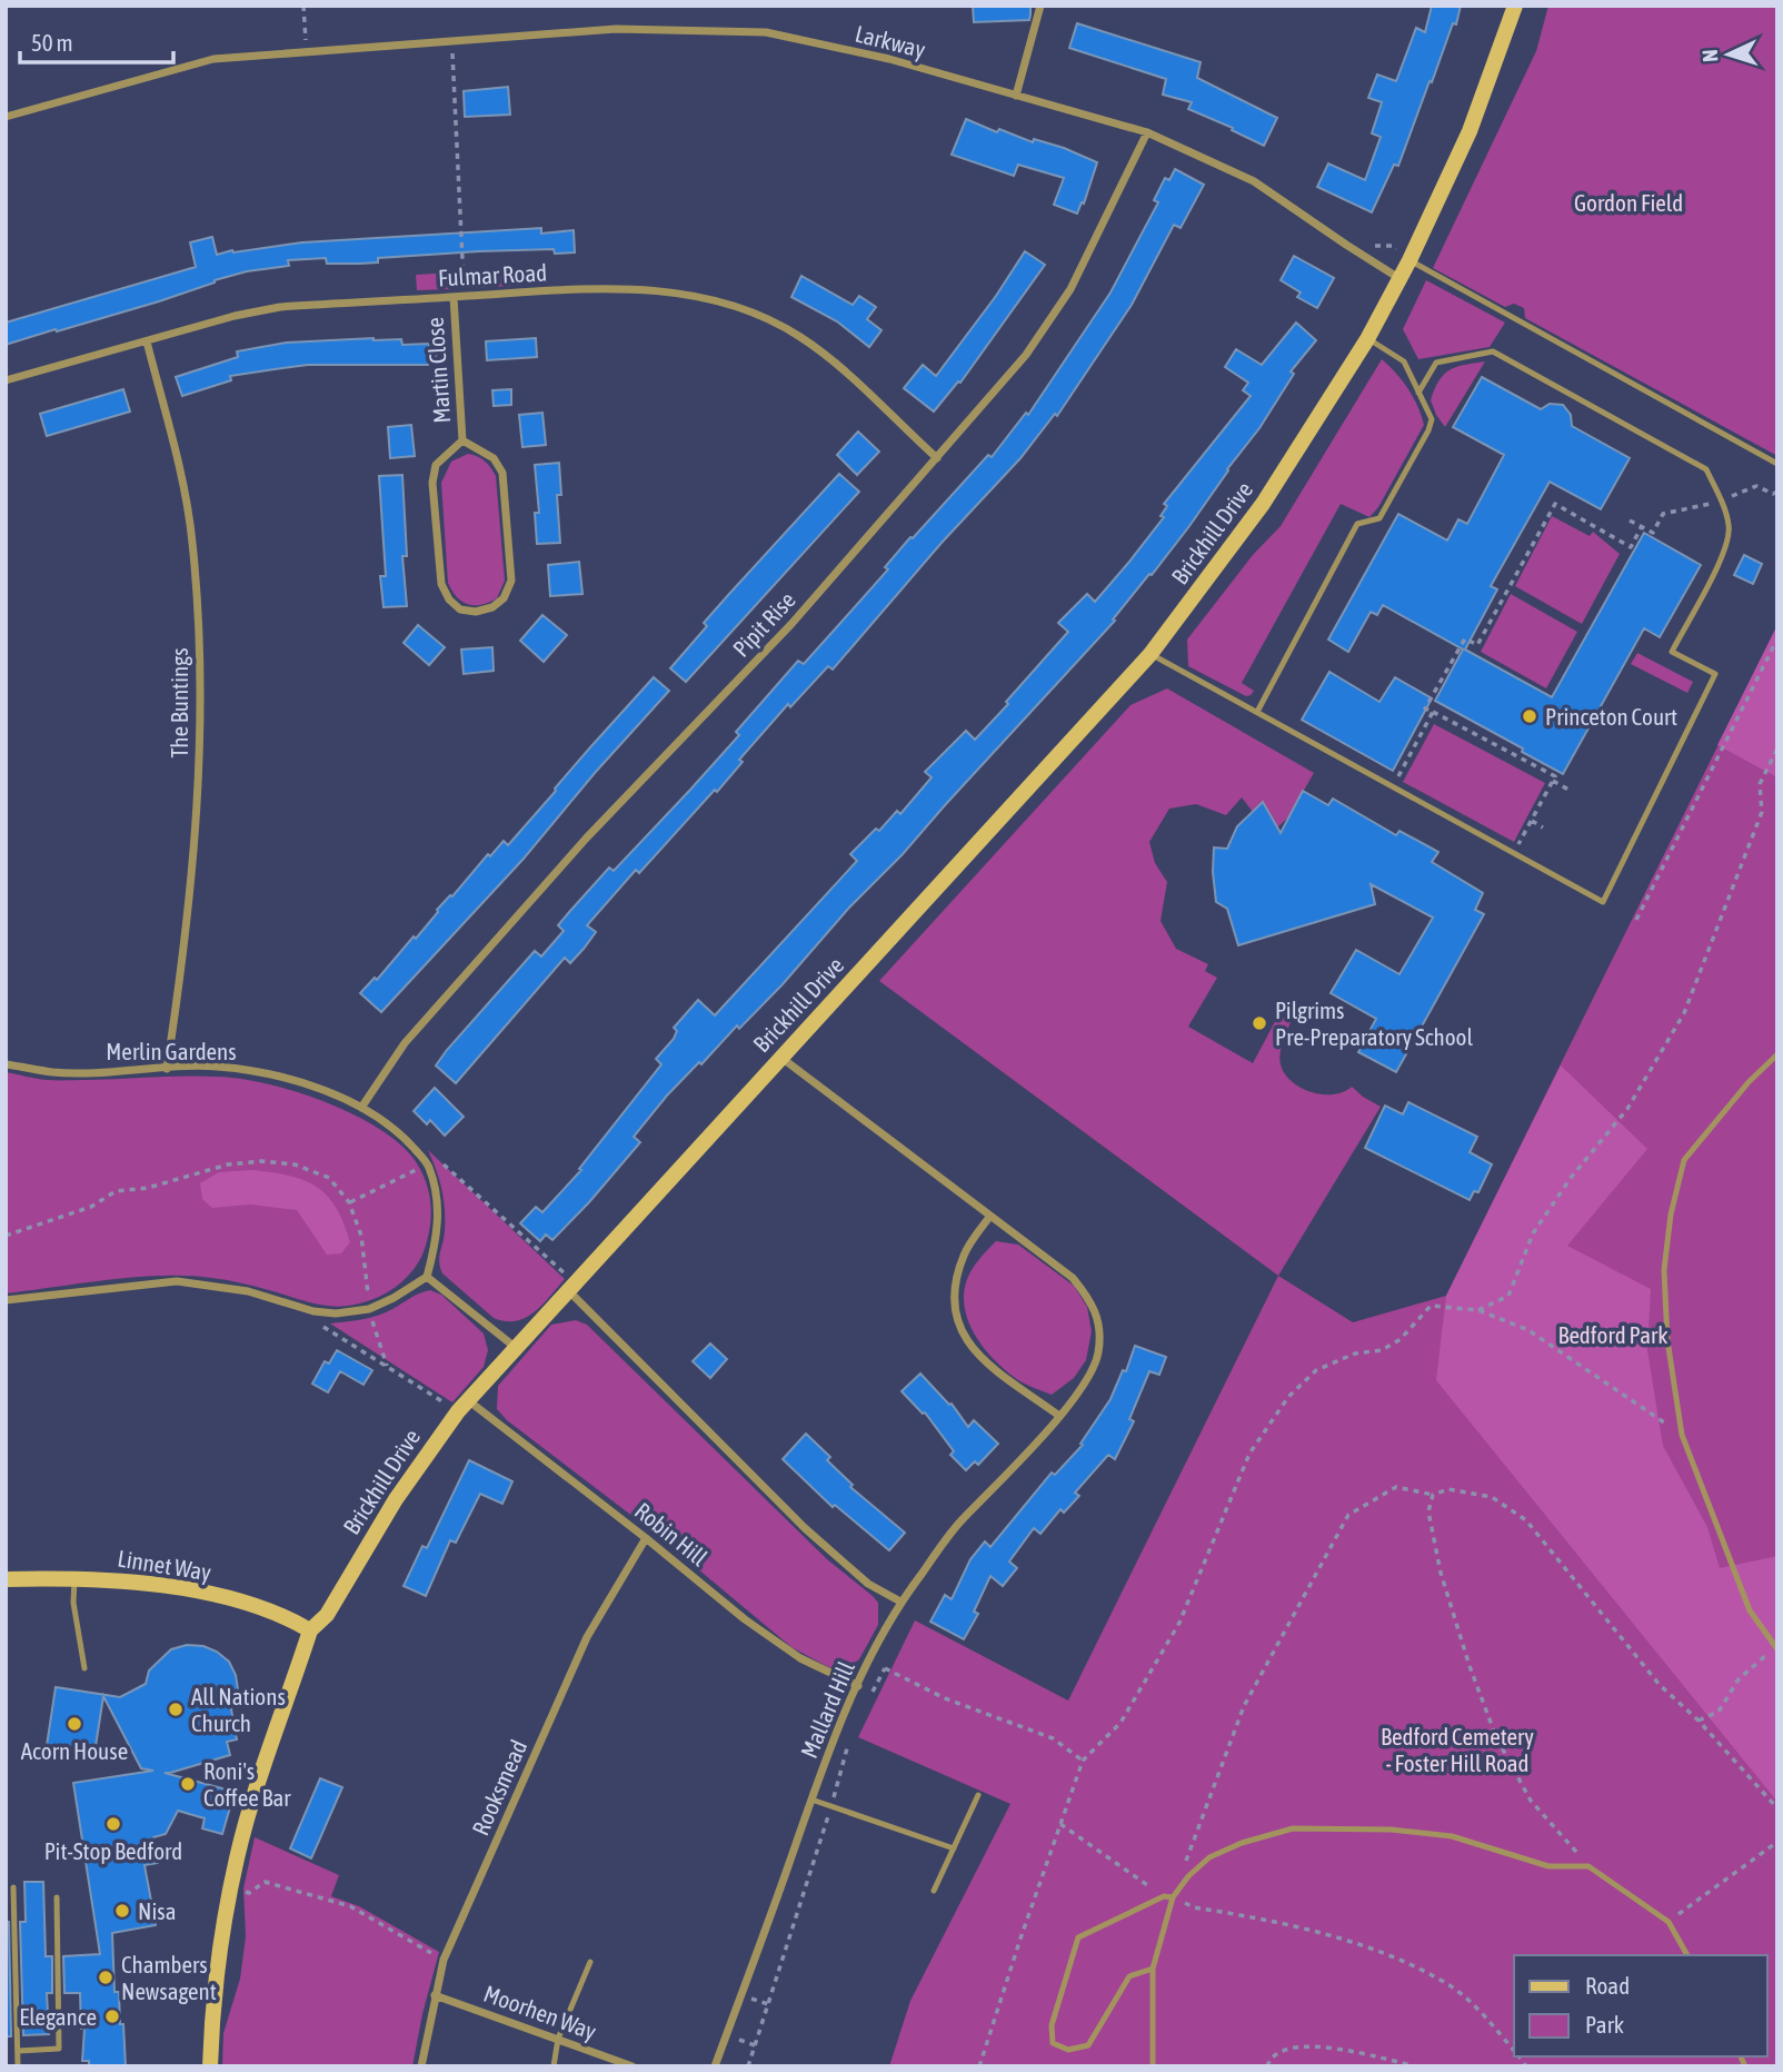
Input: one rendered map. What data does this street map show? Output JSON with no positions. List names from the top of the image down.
{
  "streets": {
    "street": [
      "Larkway",
      "Fulmar Road",
      "Martin Close",
      "Brickhill Drive",
      "Pipit Rise",
      "The Buntings",
      "Merlin Gardens",
      "Robin Hill",
      "Linnet Way",
      "Mallard Hill",
      "Rooksmead",
      "Moorhen Way"
    ]
  },
  "crossings": [
    ["Larkway", "Brickhill Drive"],
    ["Larkway", "Pipit Rise"],
    ["Fulmar Road", "Martin Close"],
    ["Fulmar Road", "Pipit Rise"],
    ["Fulmar Road", "The Buntings"],
    ["Brickhill Drive", "Robin Hill"],
    ["Brickhill Drive", "Linnet Way"],
    ["Brickhill Drive", "Mallard Hill"],
    ["Pipit Rise", "Merlin Gardens"],
    ["The Buntings", "Merlin Gardens"],
    ["Robin Hill", "Mallard Hill"],
    ["Robin Hill", "Rooksmead"],
    ["Rooksmead", "Moorhen Way"]
  ],
  "parks": ["Gordon Field", "Bedford Park", "Bedford Cemetery - Foster Hill Road"],
  "places": [
    "Princeton Court",
    "Pilgrims Pre-Preparatory School",
    "All Nations Church",
    "Acorn House",
    "Roni's Coffee Bar",
    "Pit-Stop Bedford",
    "Nisa",
    "Chambers Newsagent",
    "Elegance"
  ],
  "legend": ["Road", "Park"],
  "scale_bar": "50 m",
  "north": "left"
}
